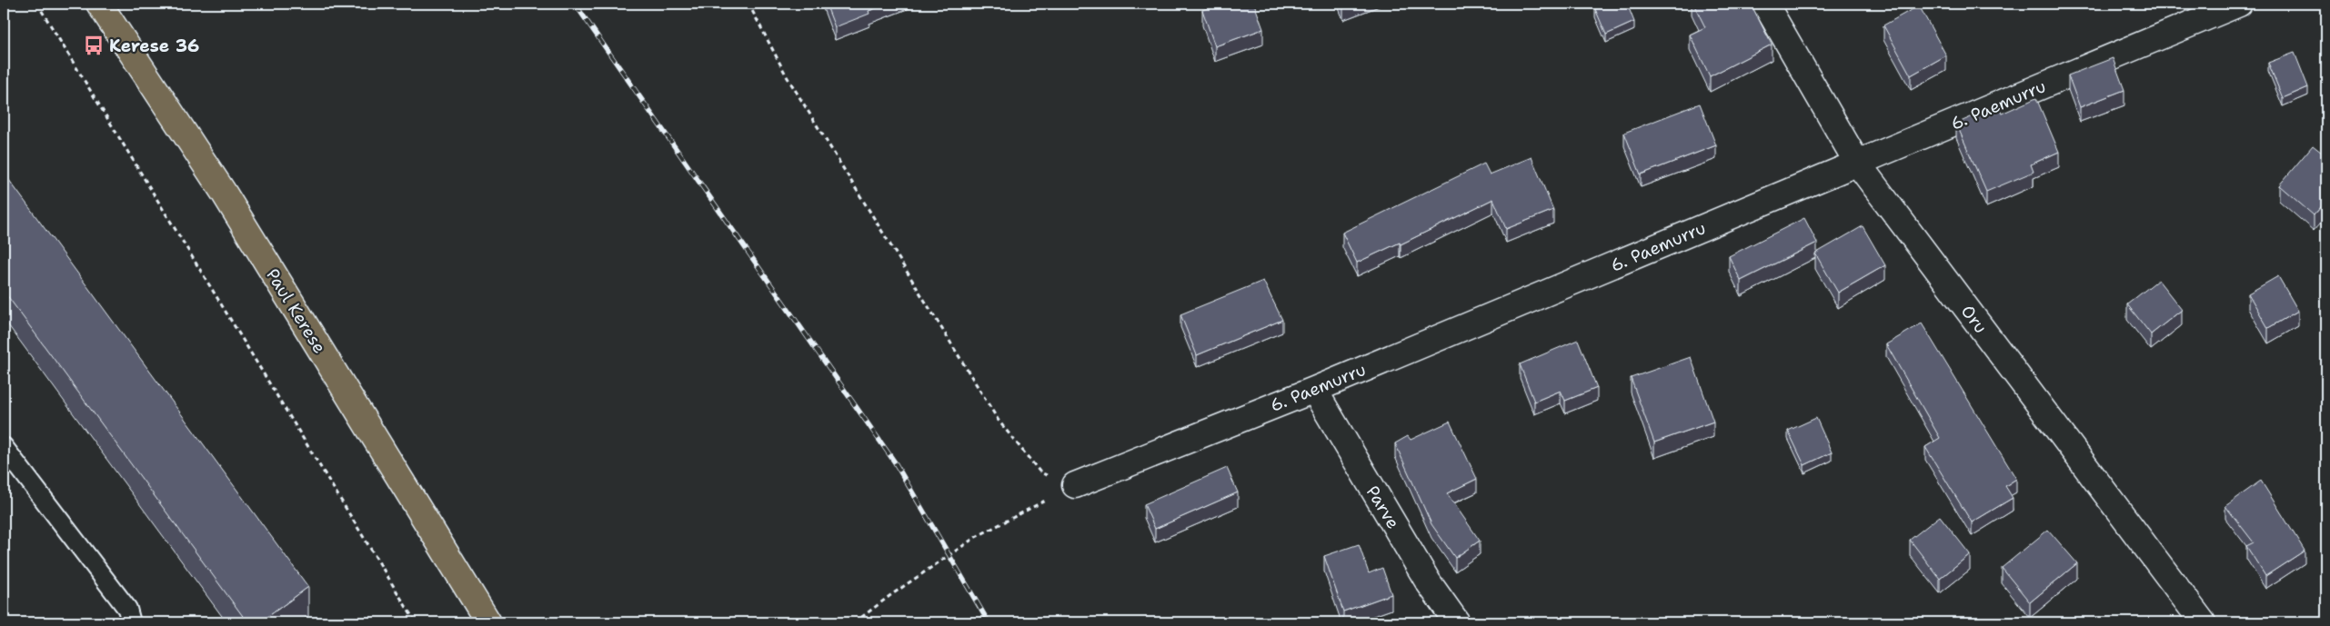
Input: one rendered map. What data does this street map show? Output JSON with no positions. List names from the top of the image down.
{
  "streets": {
    "highway": ["Paul Kerese"],
    "street": ["6. Paemurru", "Oru", "Parve"]
  },
  "crossings": [
    ["6. Paemurru", "Oru"],
    ["6. Paemurru", "Parve"]
  ],
  "places": {
    "bus stop": ["Kerese 36"]
  }
}
